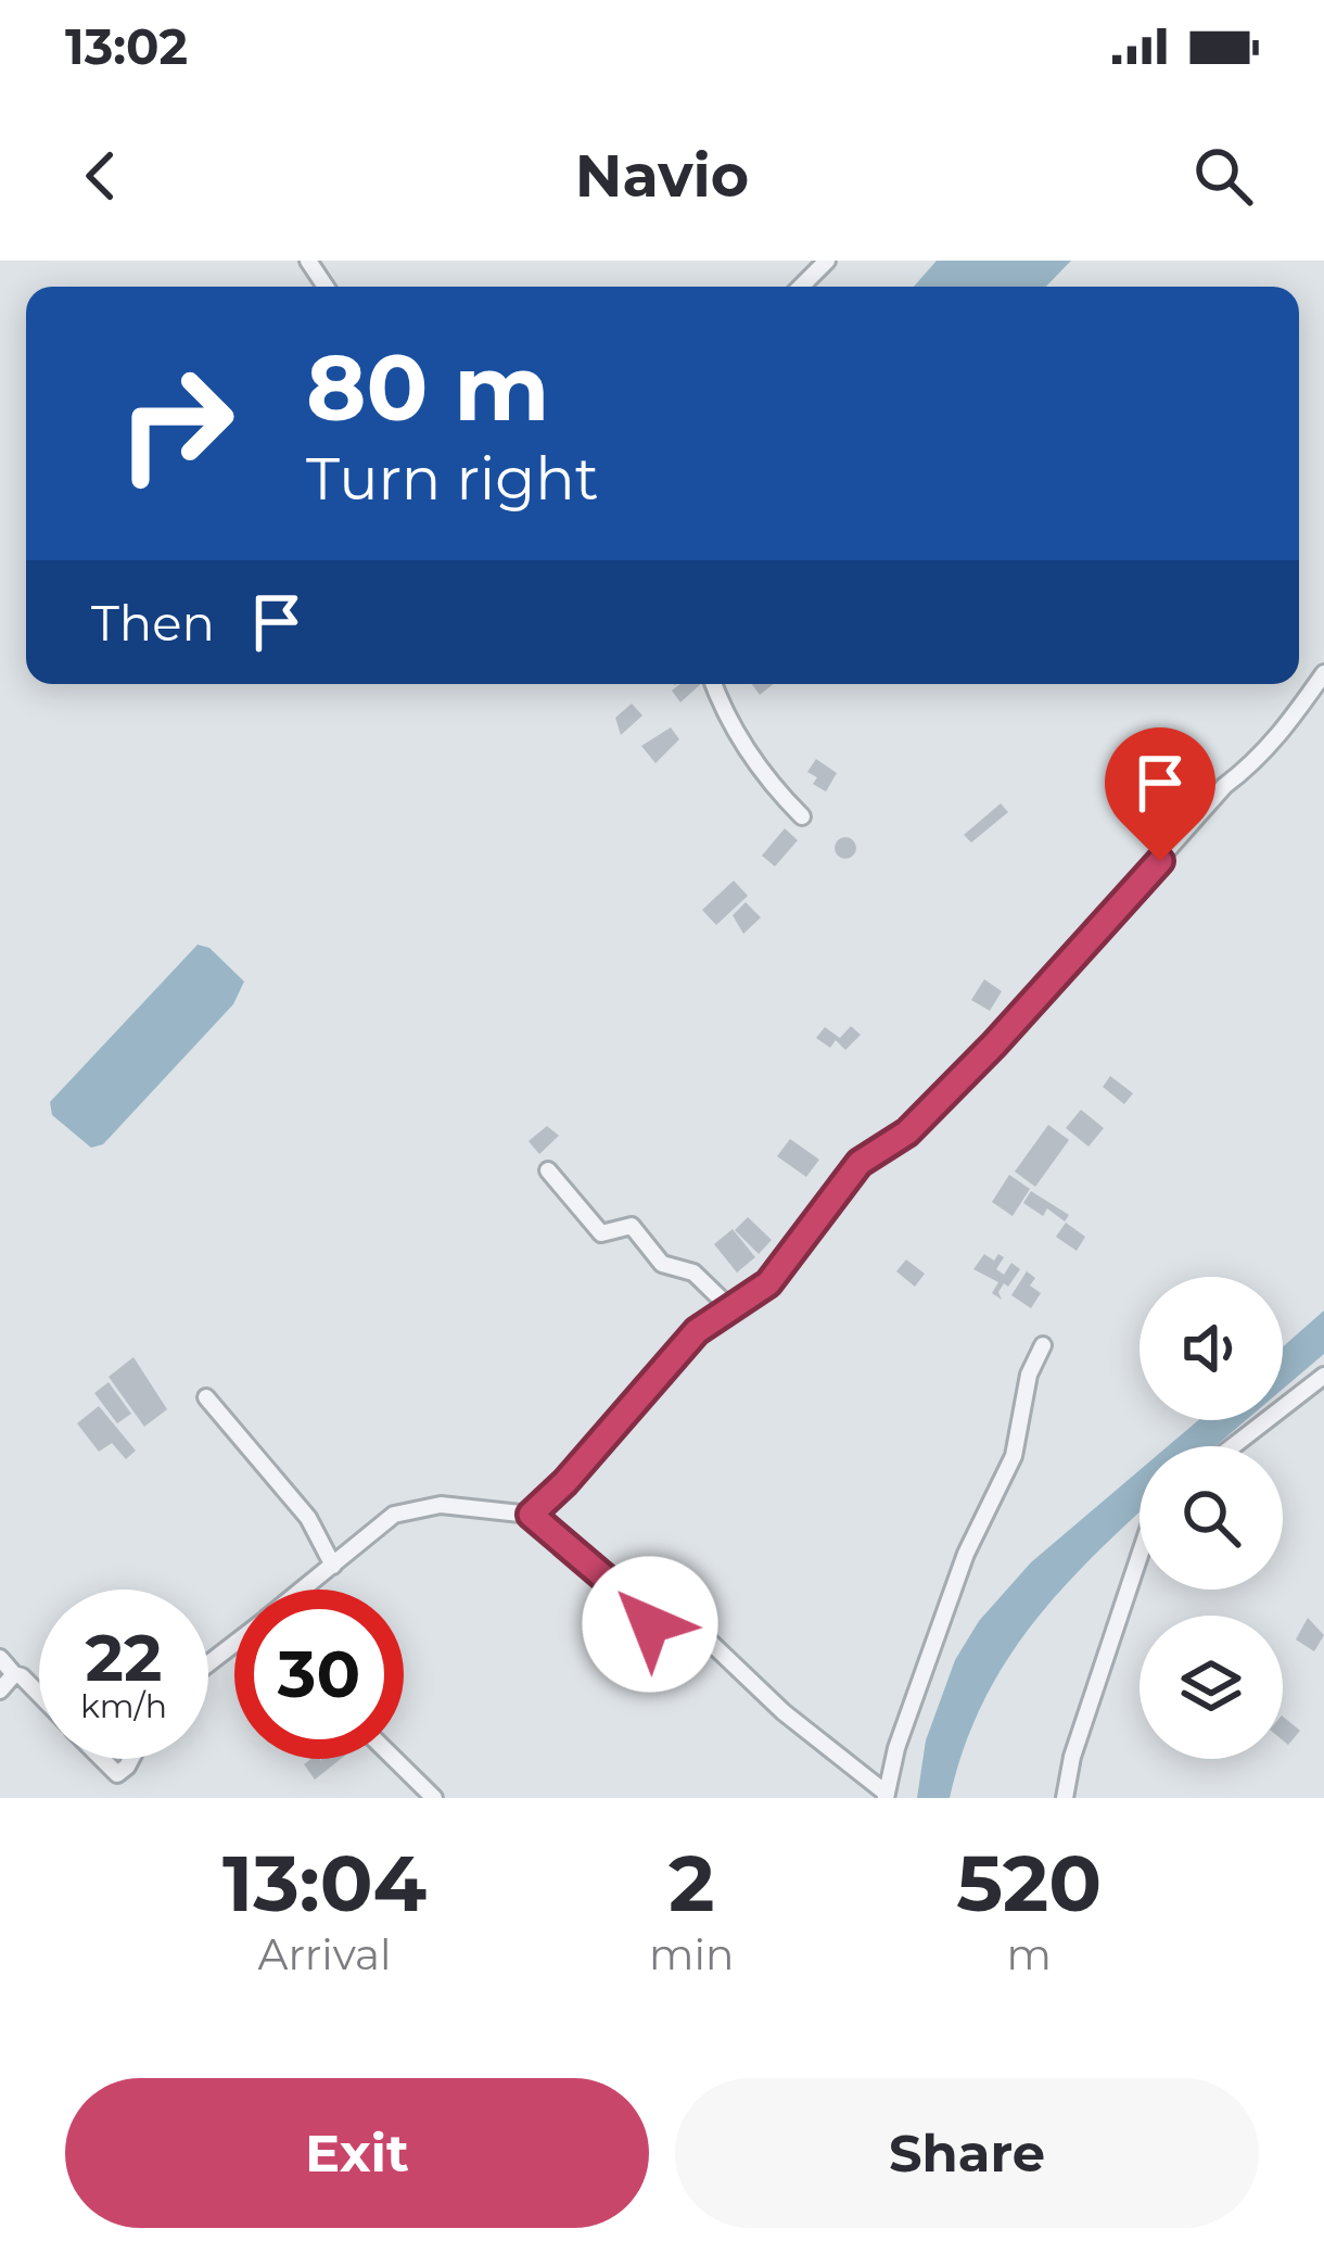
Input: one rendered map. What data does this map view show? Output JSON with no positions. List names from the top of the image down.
{
  "page": {
    "status": "13:02",
    "header": "Navio",
    "turn": ["80 m", "Turn right"],
    "then": "Then",
    "speed": "22 km/h",
    "limit": "30",
    "eta": [
      "13:04",
      "Arrival",
      "2",
      "min",
      "520",
      "m"
    ],
    "buttons": ["Exit", "Share"]
  }
}
